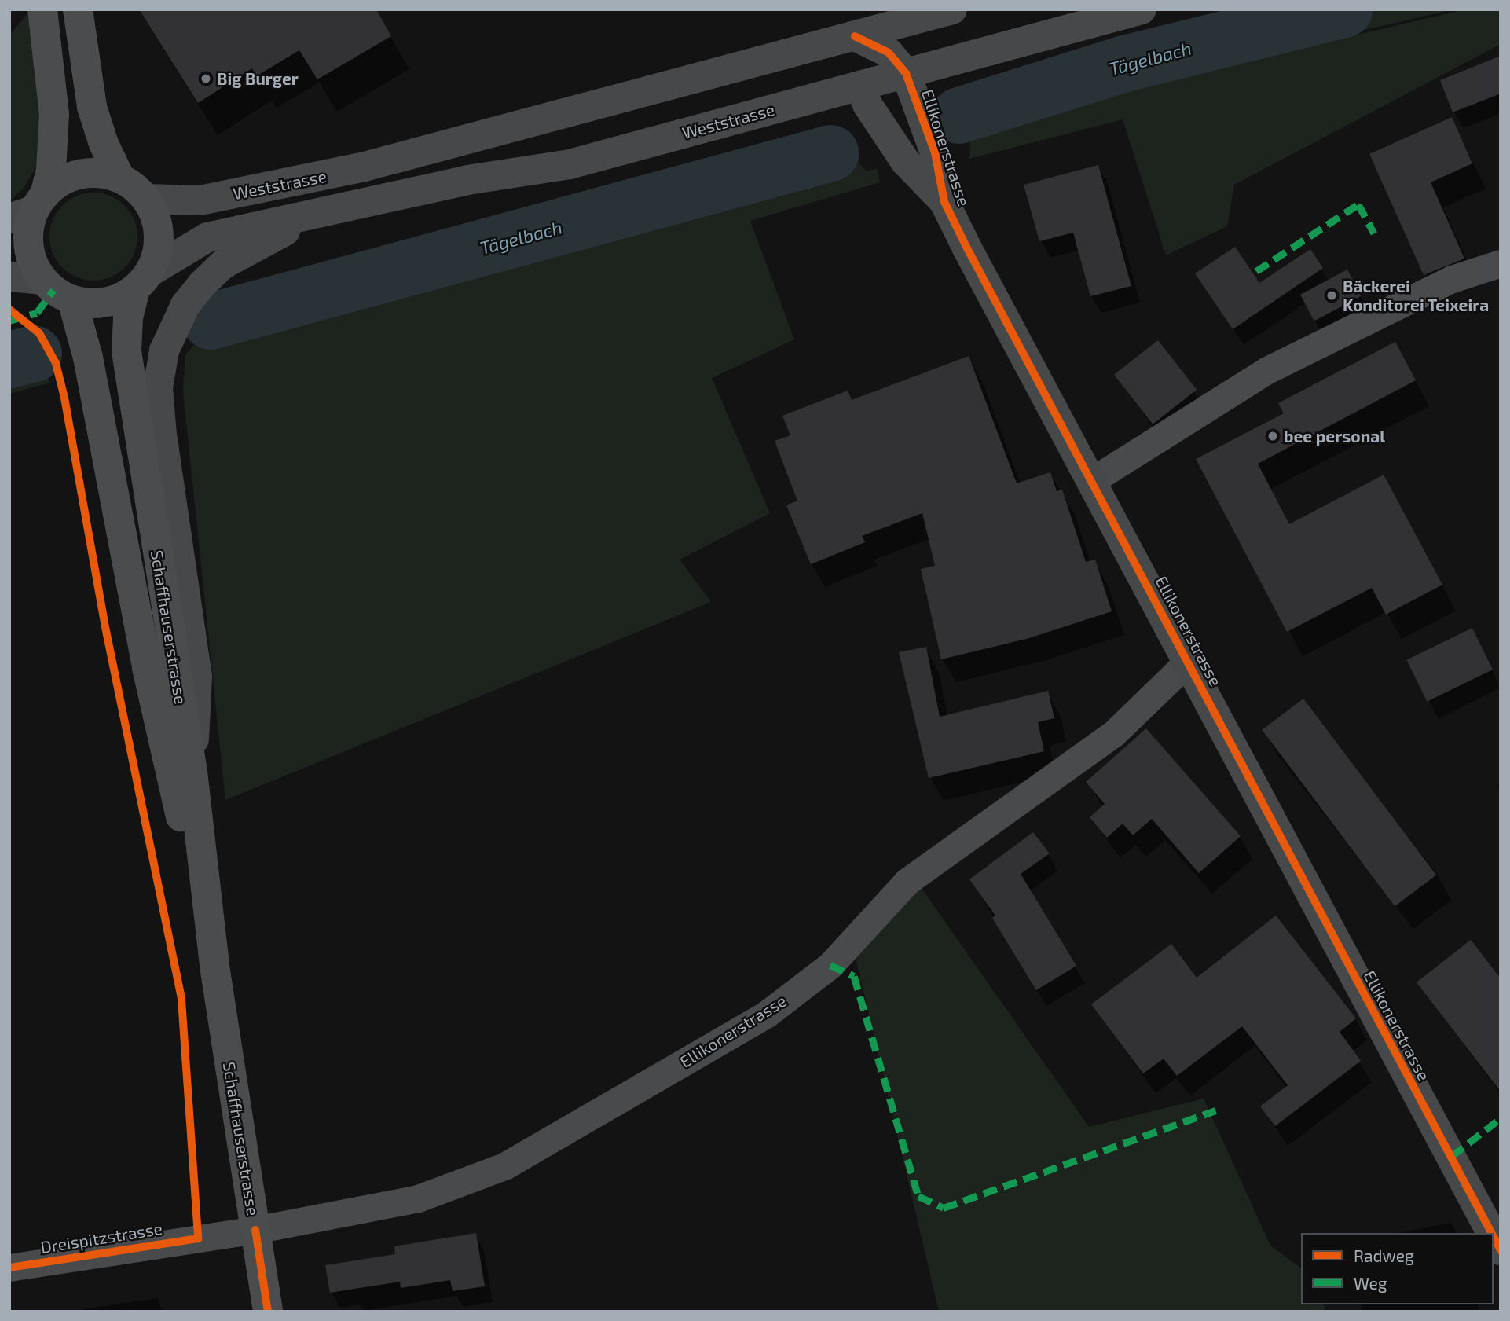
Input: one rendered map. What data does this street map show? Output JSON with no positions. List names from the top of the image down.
{
  "streets": {
    "main road": ["Weststrasse", "Ellikonerstrasse", "Schaffhauserstrasse"],
    "street": ["Dreispitzstrasse"]
  },
  "crossings": [
    ["Weststrasse", "Ellikonerstrasse"],
    ["Weststrasse", "Schaffhauserstrasse"],
    ["Ellikonerstrasse", "Schaffhauserstrasse"],
    ["Ellikonerstrasse", "Dreispitzstrasse"],
    ["Schaffhauserstrasse", "Dreispitzstrasse"]
  ],
  "water": ["Tägelbach"],
  "places": ["Big Burger", "Bäckerei Konditorei Teixeira", "bee personal"],
  "legend": ["Radweg", "Weg"]
}
